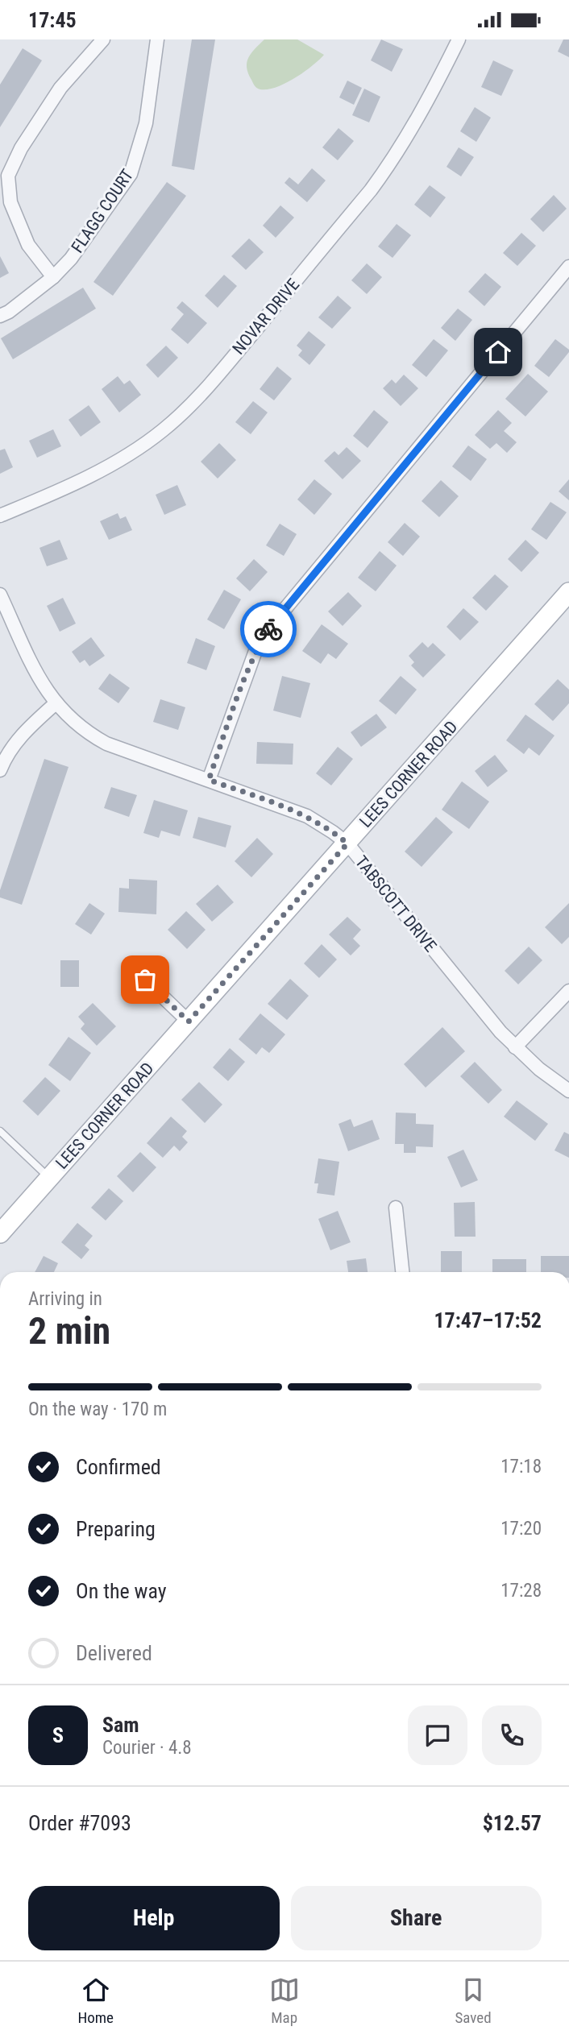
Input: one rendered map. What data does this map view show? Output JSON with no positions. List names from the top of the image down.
{
  "streets": {
    "street": [
      "FLAGG COURT",
      "NOVAR DRIVE",
      "LEES CORNER ROAD",
      "TABSCOTT DRIVE"
    ]
  },
  "crossings": [
    ["LEES CORNER ROAD", "TABSCOTT DRIVE"]
  ],
  "page": {
    "status": "17:45",
    "heading": ["2 min", "Arriving in", "17:47–17:52"],
    "panel": [
      "Sam",
      "Courier · 4.8",
      "Order #7093",
      "$12.57"
    ],
    "bar": "On the way · 170 m",
    "list": [
      ["Confirmed", "17:18"],
      ["Preparing", "17:20"],
      ["On the way", "17:28"],
      "Delivered"
    ],
    "round": "S",
    "buttons": ["Help", "Share"],
    "tabs": ["Home", "Map", "Saved"]
  }
}
